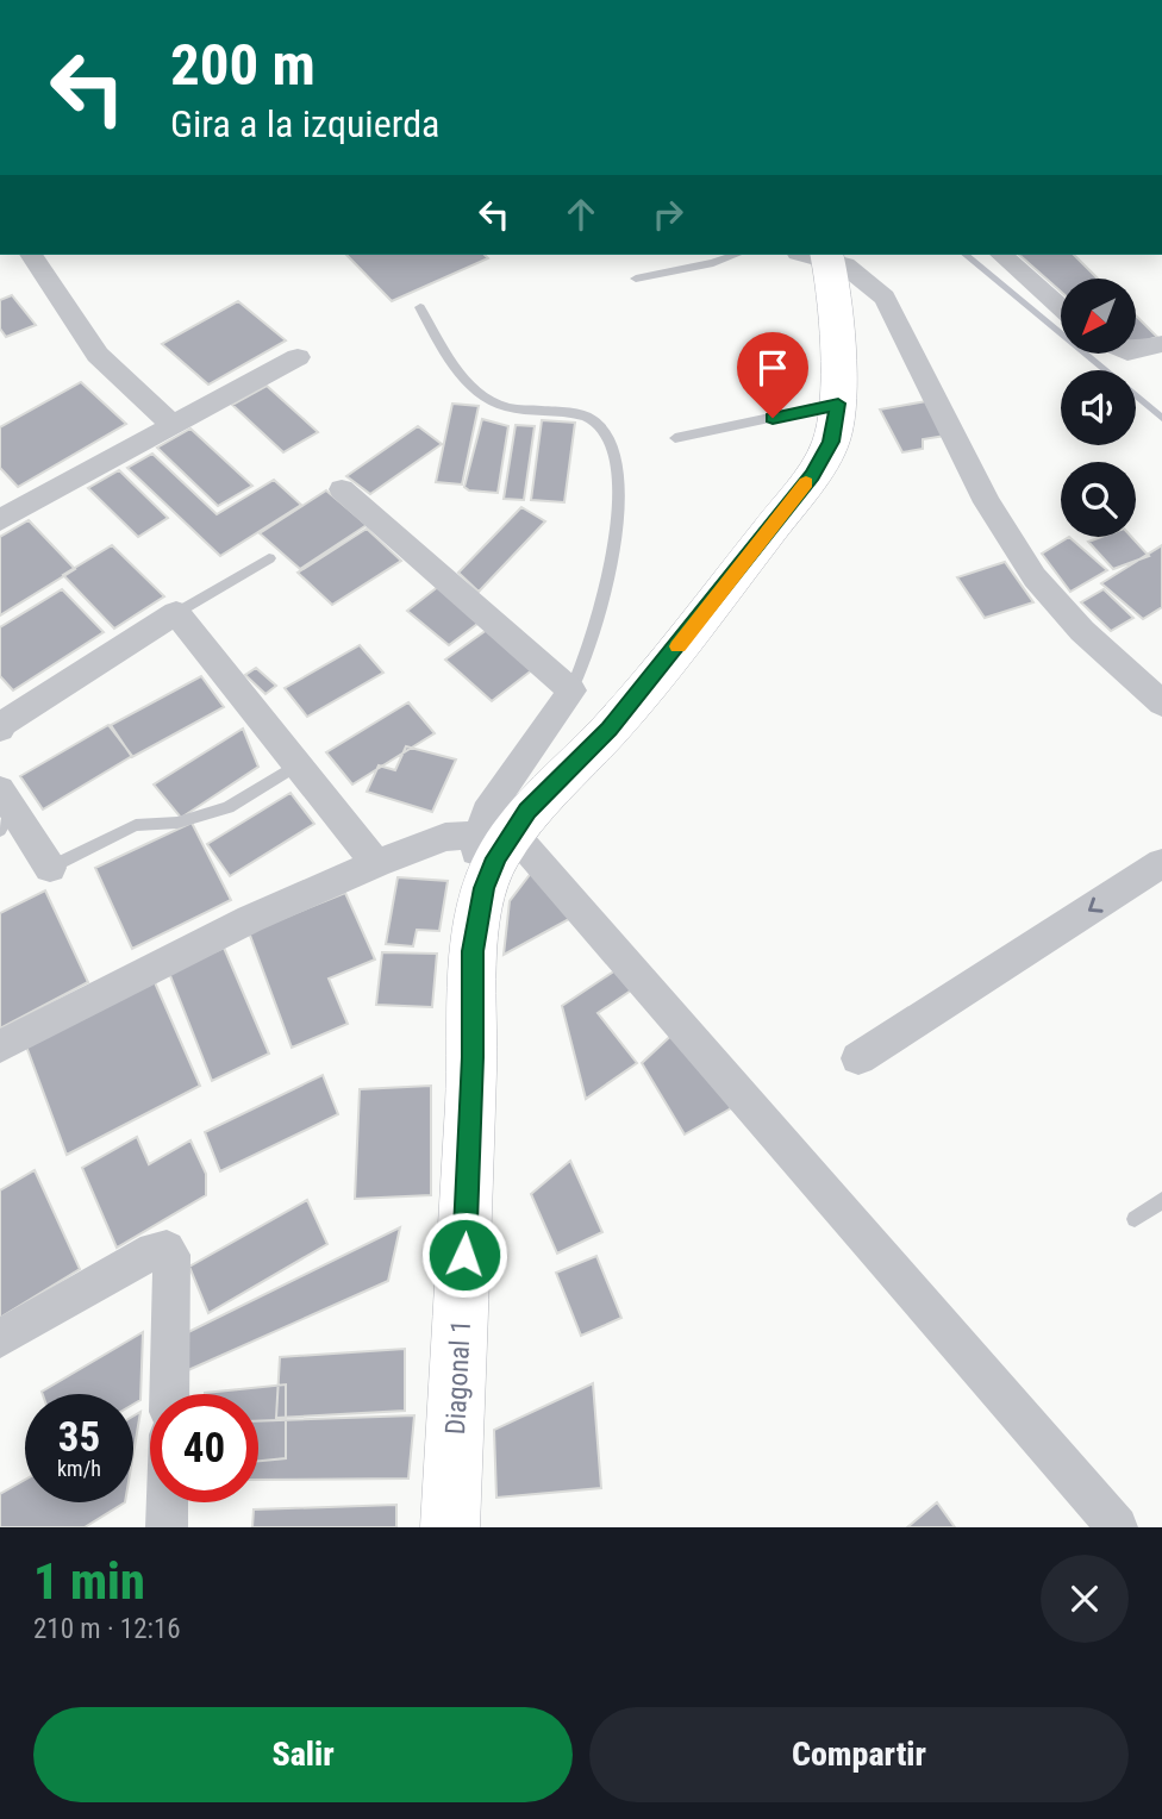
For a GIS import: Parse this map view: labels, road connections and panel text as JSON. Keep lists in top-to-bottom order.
{
  "streets": {
    "street": ["Diagonal 1"]
  },
  "north": "bottom left",
  "page": {
    "turn": ["200 m", "Gira a la izquierda"],
    "speed": "35 km/h",
    "limit": "40",
    "heading": ["1 min", "210 m · 12:16"],
    "buttons": ["Salir", "Compartir"]
  }
}
